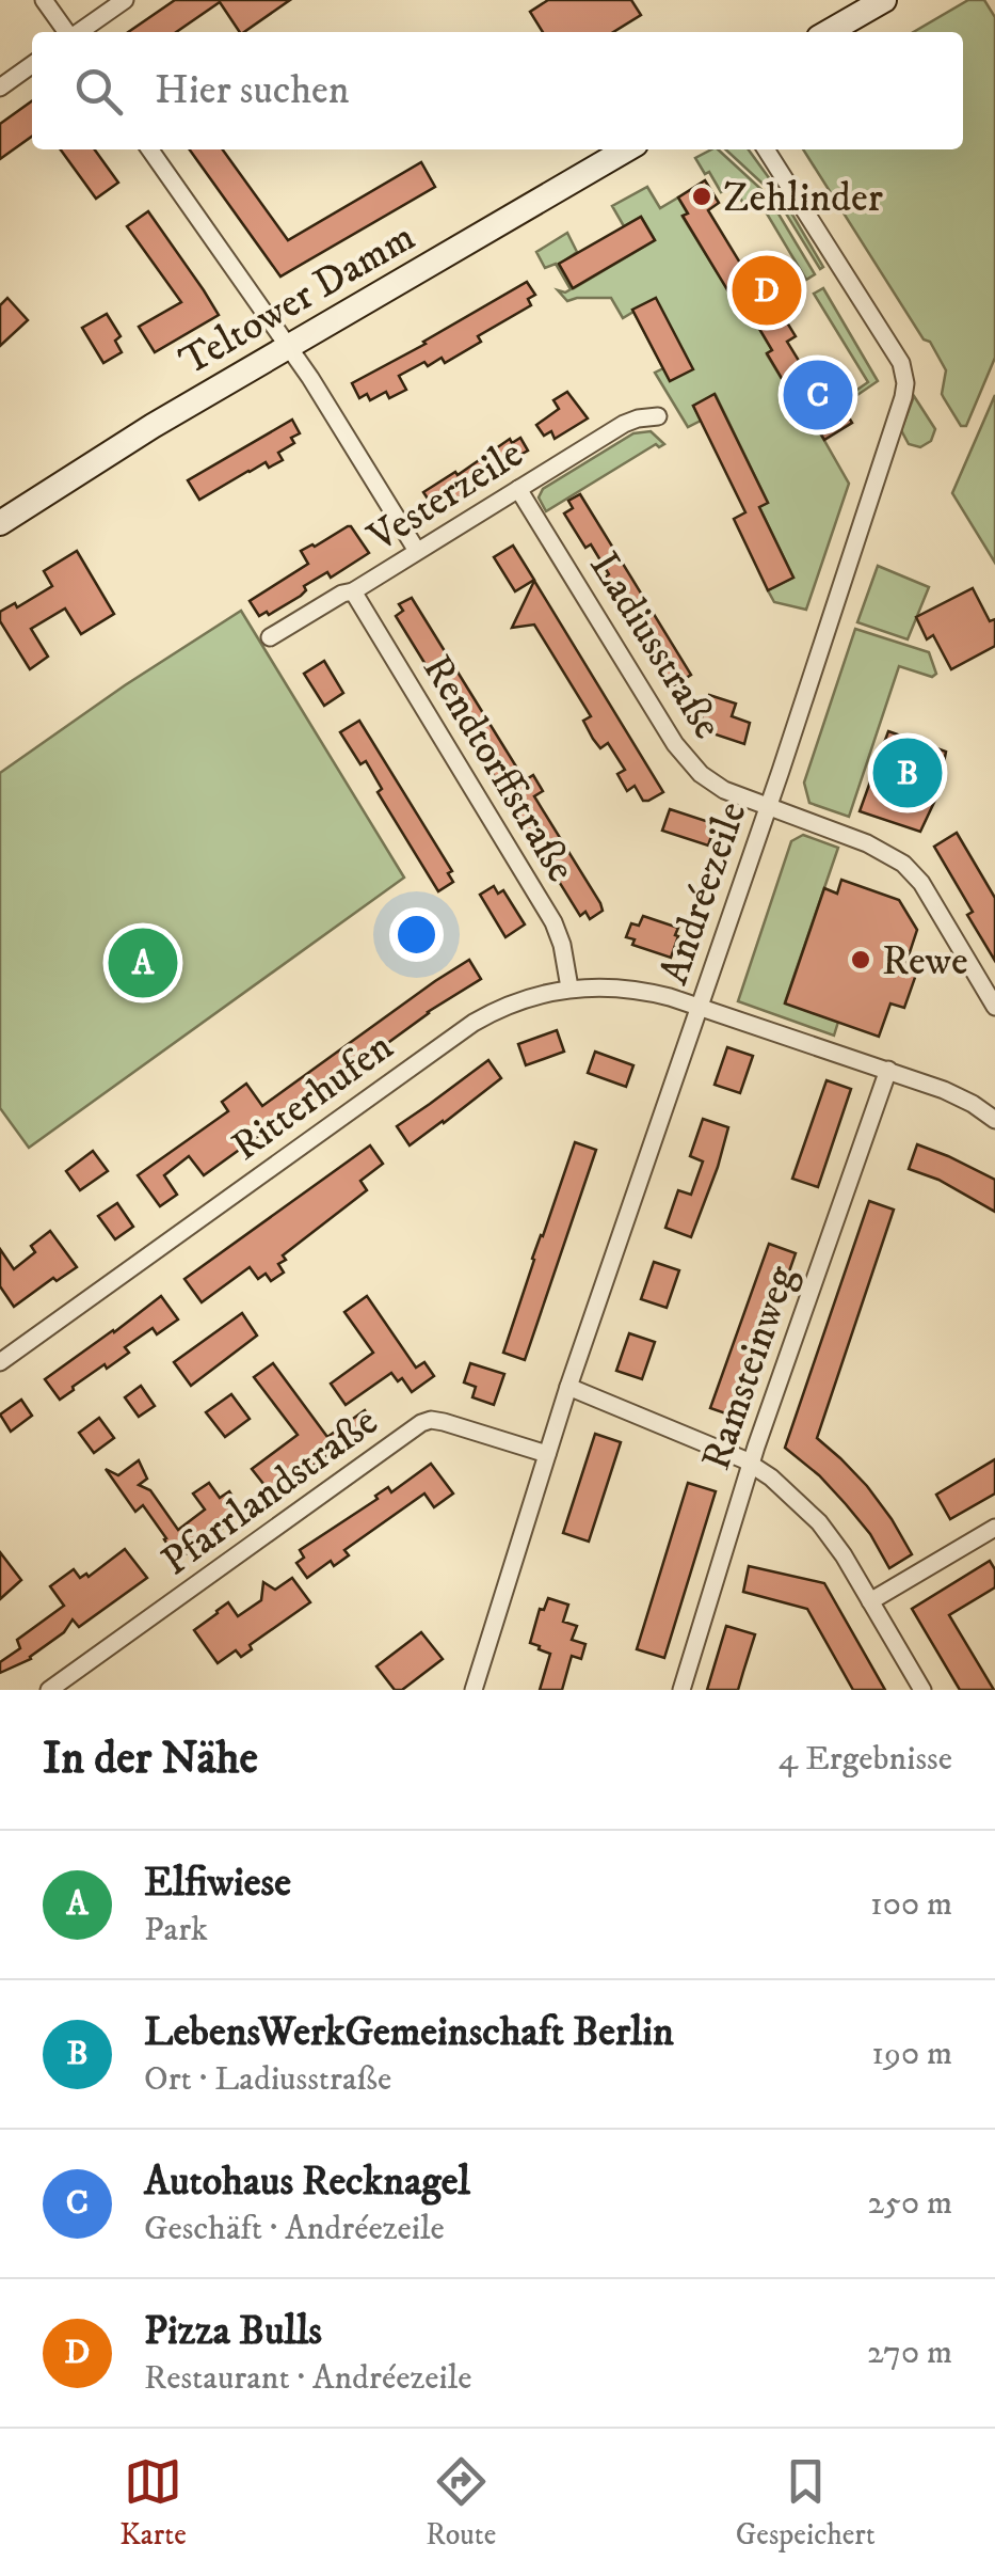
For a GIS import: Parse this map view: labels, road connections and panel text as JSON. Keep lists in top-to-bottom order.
{
  "streets": {
    "main road": ["Teltower Damm"],
    "street": [
      "Vesterzeile",
      "Ladiusstraße",
      "Rendtorffstraße",
      "Andréezeile",
      "Ritterhufen",
      "Ramsteinweg",
      "Pfarrlandstraße"
    ]
  },
  "crossings": [
    ["Vesterzeile", "Ladiusstraße"],
    ["Vesterzeile", "Rendtorffstraße"],
    ["Ladiusstraße", "Andréezeile"],
    ["Rendtorffstraße", "Ritterhufen"],
    ["Andréezeile", "Ritterhufen"],
    ["Andréezeile", "Pfarrlandstraße"],
    ["Ritterhufen", "Ramsteinweg"]
  ],
  "places": ["Zehlinder", "Rewe"],
  "page": {
    "search": "Hier suchen",
    "pins": [
      "D",
      "C",
      "B",
      "A"
    ],
    "heading": ["In der Nähe", "4 Ergebnisse"],
    "list": [
      {
        "mark": "A",
        "name": "Elfiwiese",
        "note": "Park",
        "value": "100 m"
      },
      {
        "mark": "B",
        "name": "LebensWerkGemeinschaft Berlin",
        "note": "Ort · Ladiusstraße",
        "value": "190 m"
      },
      {
        "mark": "C",
        "name": "Autohaus Recknagel",
        "note": "Geschäft · Andréezeile",
        "value": "250 m"
      },
      {
        "mark": "D",
        "name": "Pizza Bulls",
        "note": "Restaurant · Andréezeile",
        "value": "270 m"
      }
    ],
    "nav": ["Karte", "Route", "Gespeichert"]
  }
}
